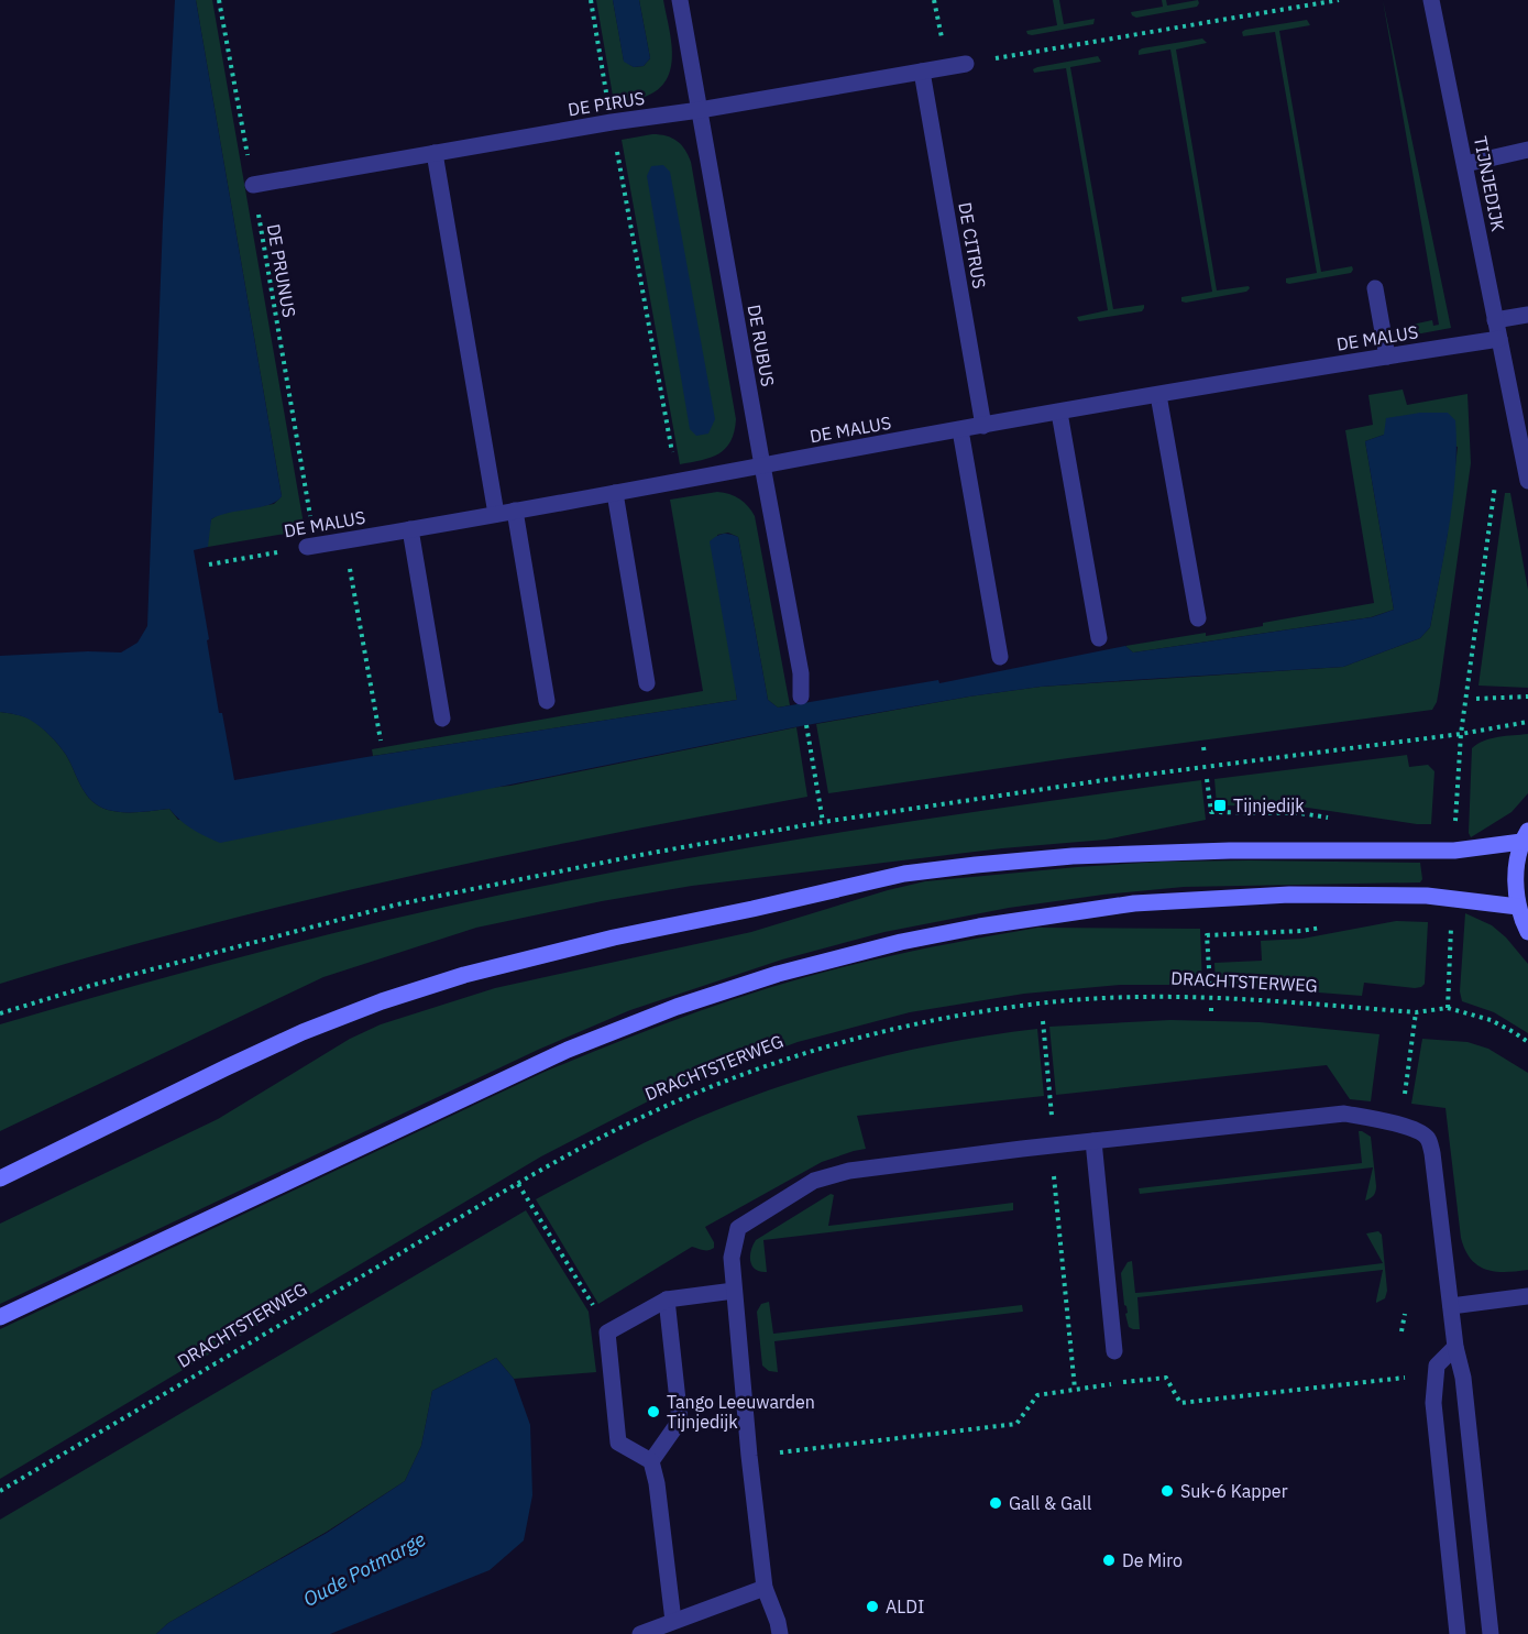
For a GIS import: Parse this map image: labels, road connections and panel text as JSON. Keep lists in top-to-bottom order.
{
  "streets": {
    "street": [
      "DE PIRUS",
      "TIJNJEDIJK",
      "DE CITRUS",
      "DE MALUS",
      "DE RUBUS"
    ],
    "path": ["DE PRUNUS", "DRACHTSTERWEG"]
  },
  "crossings": [
    ["DE PIRUS", "DE CITRUS"],
    ["DE PIRUS", "DE PRUNUS"],
    ["DE PIRUS", "DE RUBUS"],
    ["TIJNJEDIJK", "DE MALUS"],
    ["DE CITRUS", "DE MALUS"],
    ["DE PRUNUS", "DE MALUS"],
    ["DE MALUS", "DE RUBUS"]
  ],
  "water": ["Oude Potmarge"],
  "places": {
    "transit": ["Tijnjedijk"],
    "other": [
      "Tango Leeuwarden Tijnjedijk",
      "Suk-6 Kapper",
      "Gall & Gall",
      "De Miro",
      "ALDI"
    ]
  }
}
